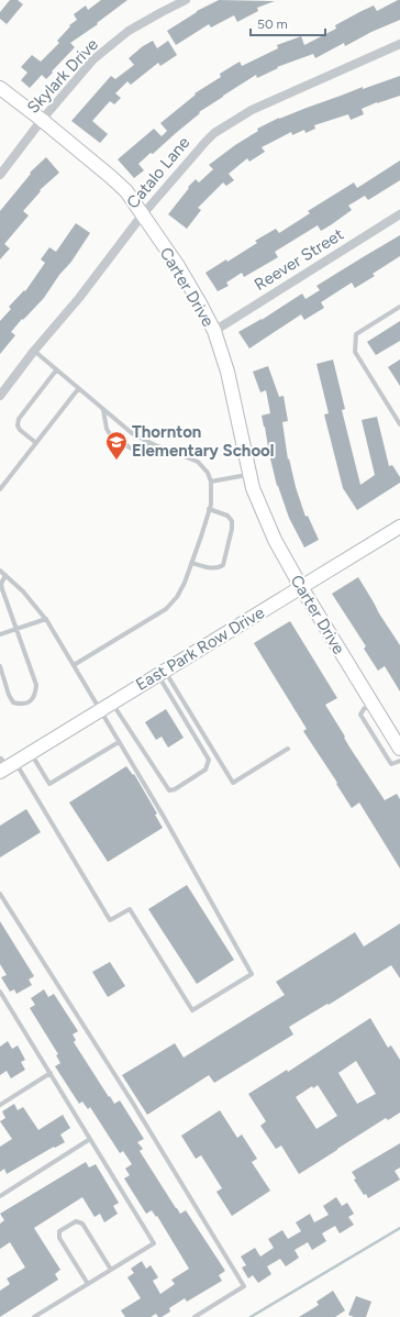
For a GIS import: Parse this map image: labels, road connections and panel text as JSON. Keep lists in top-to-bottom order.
{
  "streets": {
    "street": [
      "Skylark Drive",
      "Catalo Lane",
      "Reever Street",
      "Carter Drive",
      "East Park Row Drive"
    ]
  },
  "crossings": [
    ["Skylark Drive", "Carter Drive"],
    ["Catalo Lane", "Carter Drive"],
    ["Reever Street", "Carter Drive"],
    ["Carter Drive", "East Park Row Drive"]
  ],
  "places": {
    "school or university": ["Thornton Elementary School"]
  },
  "scale_bar": "50 m"
}
